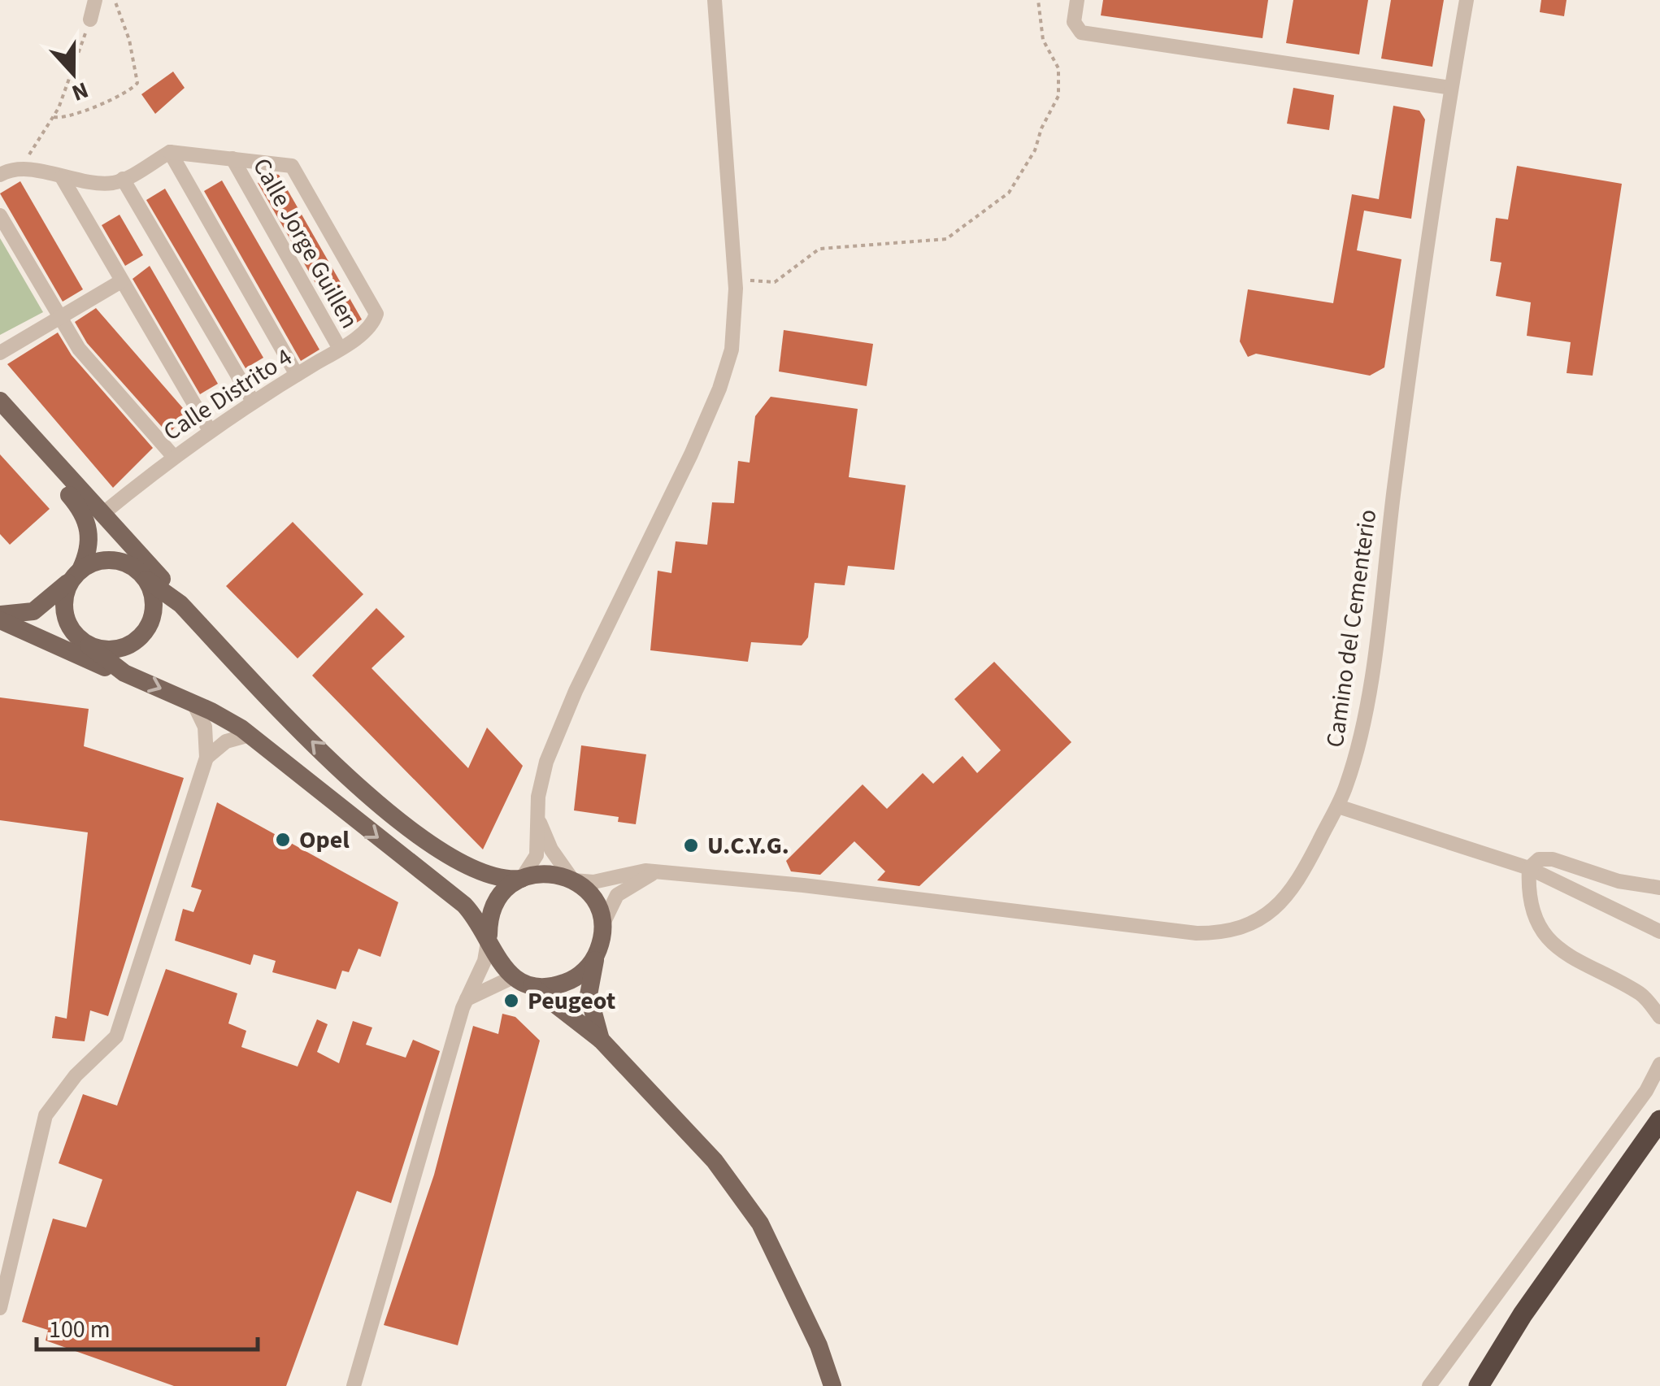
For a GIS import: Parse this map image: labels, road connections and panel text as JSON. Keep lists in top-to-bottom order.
{
  "streets": {
    "street": ["Calle Jorge Guillen", "Calle Distrito 4", "Camino del Cementerio"]
  },
  "crossings": [
    ["Calle Jorge Guillen", "Calle Distrito 4"]
  ],
  "places": ["Opel", "U.C.Y.G.", "Peugeot"],
  "scale_bar": "100 m",
  "north": "bottom"
}
